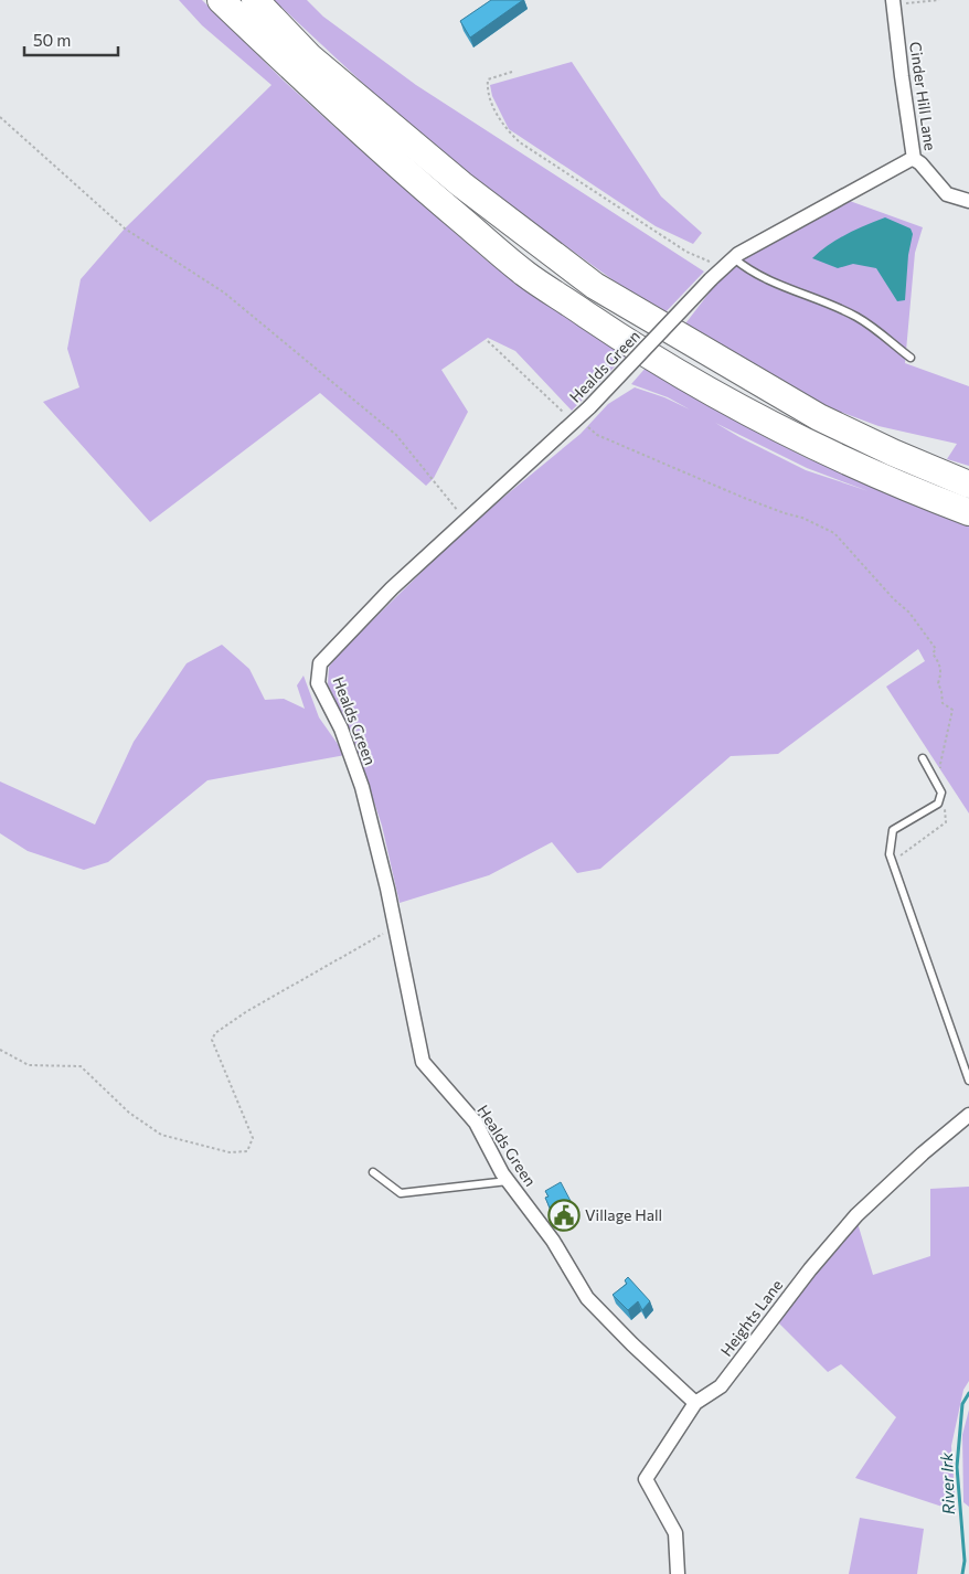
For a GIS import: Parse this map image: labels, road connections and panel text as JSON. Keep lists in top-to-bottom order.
{
  "streets": {
    "street": ["Cinder Hill Lane", "Healds Green", "Heights Lane"]
  },
  "crossings": [
    ["Cinder Hill Lane", "Healds Green"],
    ["Healds Green", "Heights Lane"]
  ],
  "water": ["River Irk"],
  "places": {
    "public building": ["Village Hall"]
  },
  "scale_bar": "50 m"
}
